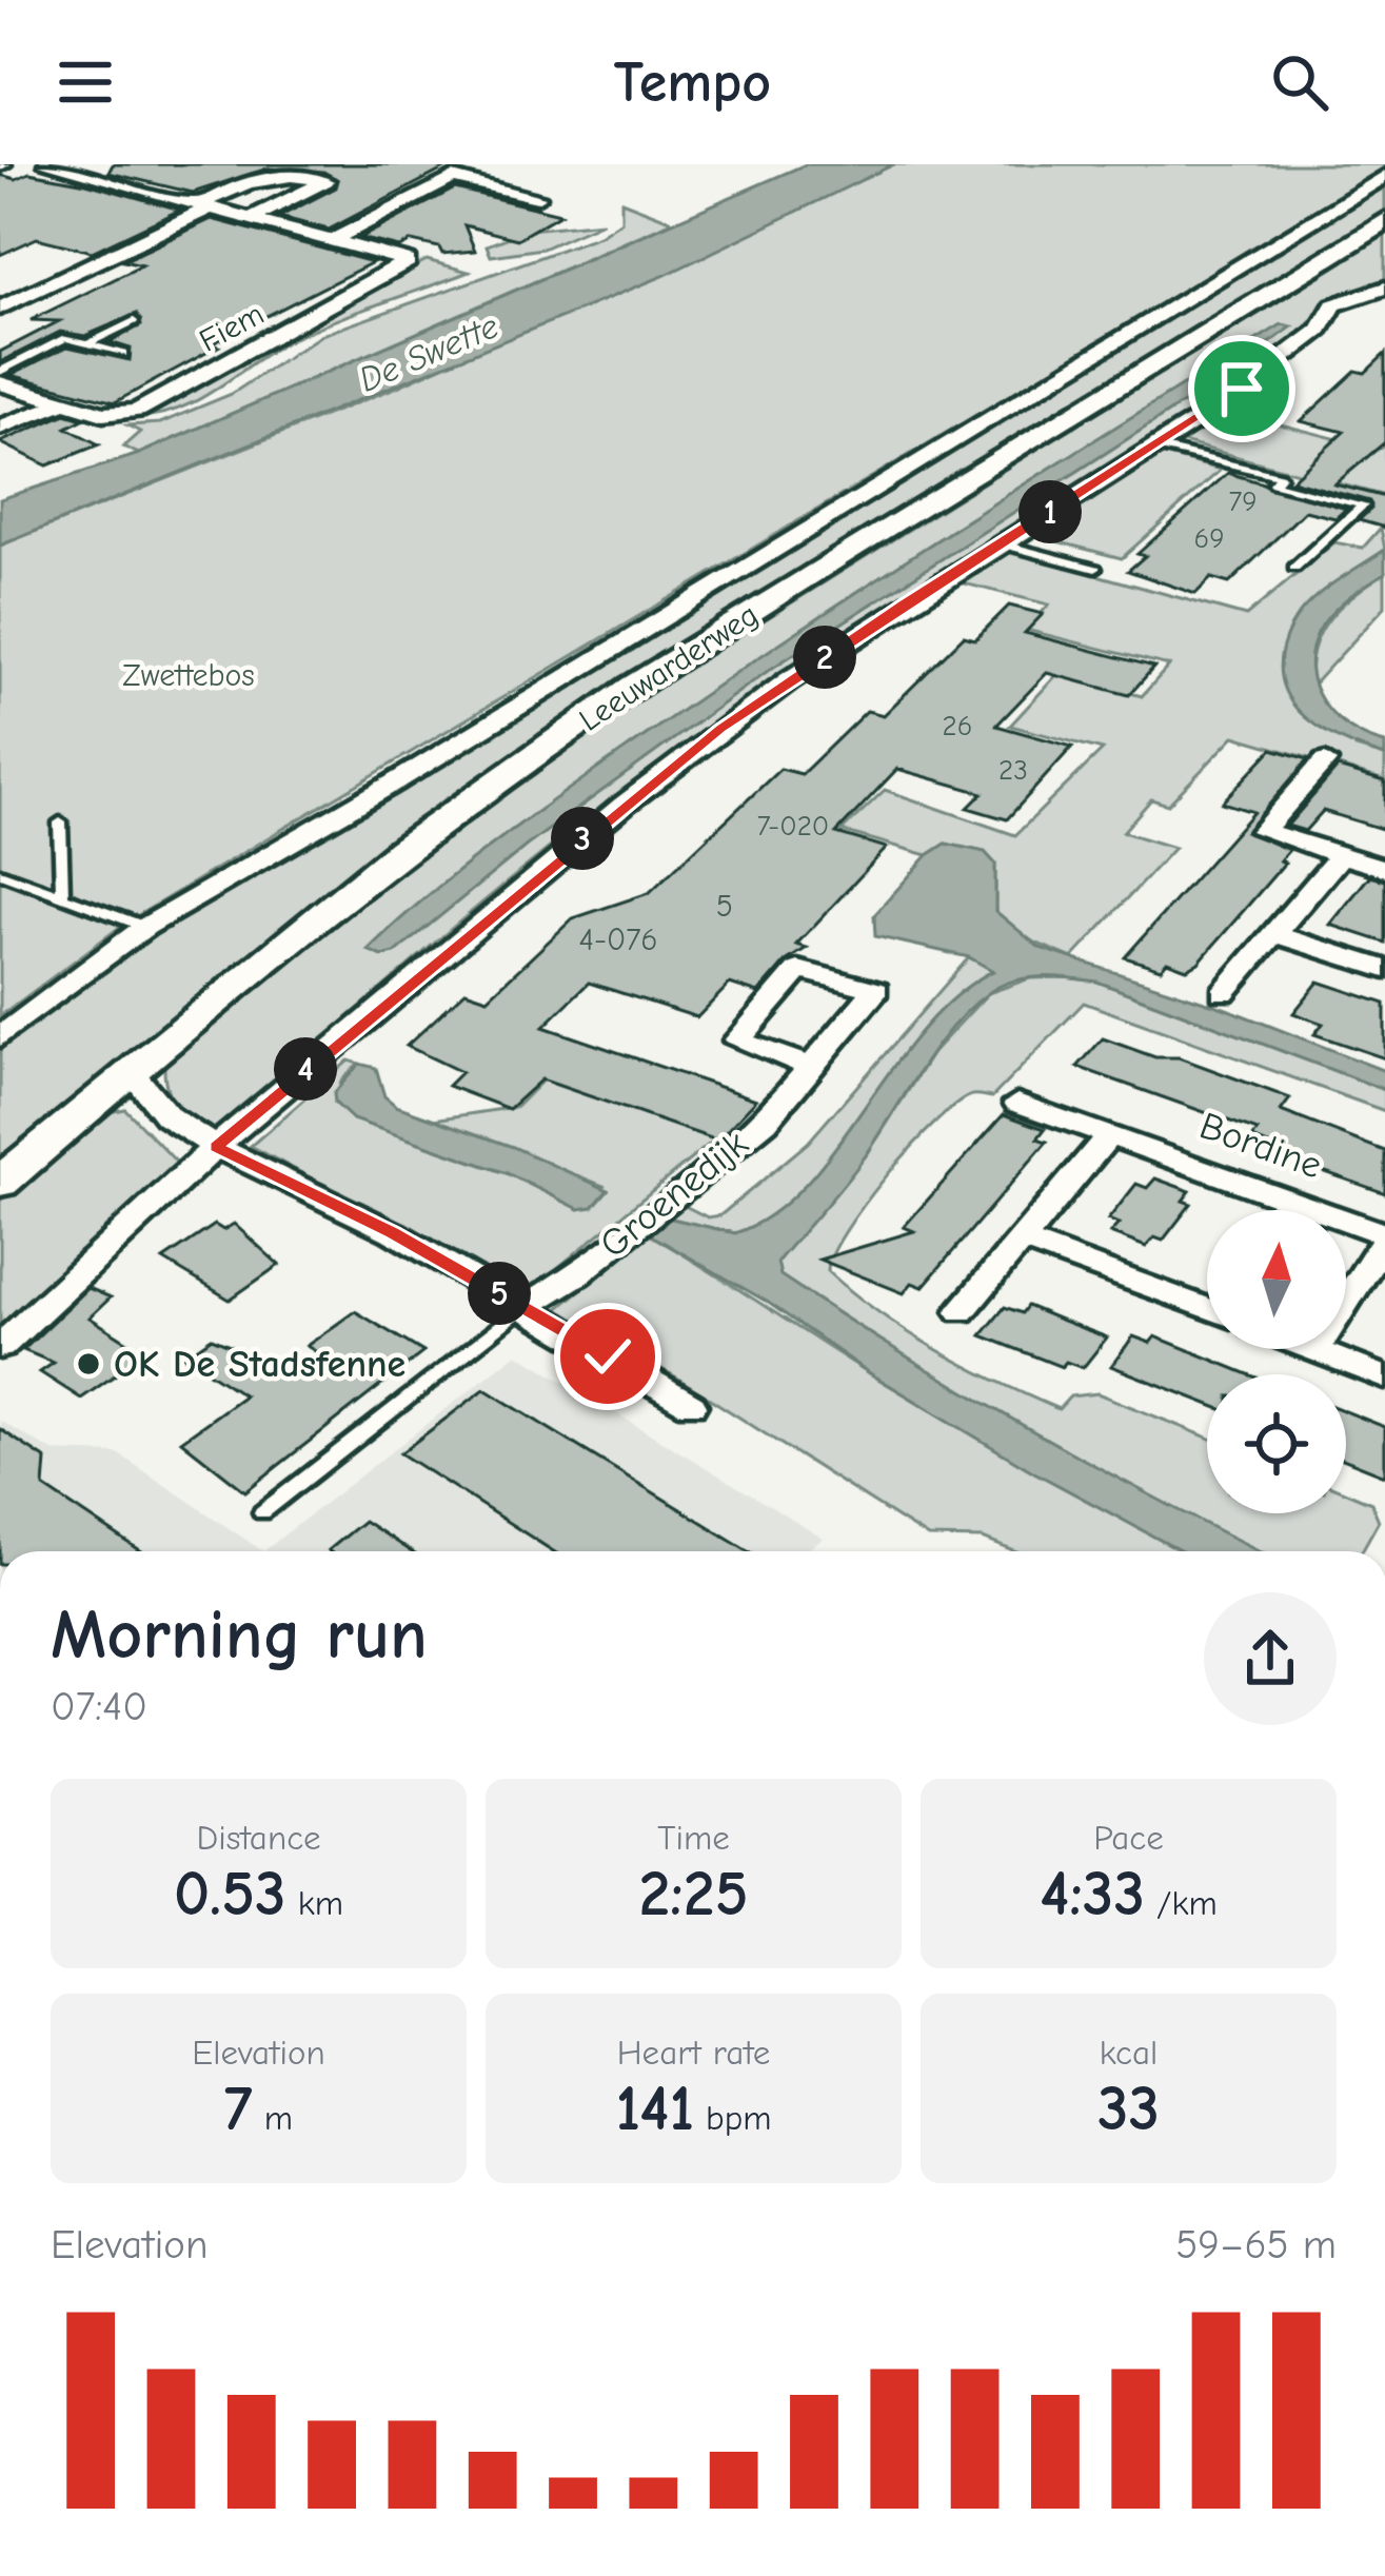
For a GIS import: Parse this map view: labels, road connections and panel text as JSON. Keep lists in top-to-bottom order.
{
  "streets": {
    "main road": ["Leeuwarderweg"],
    "street": ["Fiem", "Bordine", "Groenedijk"]
  },
  "water": ["De Swette"],
  "parks": ["Zwettebos"],
  "places": ["OK De Stadsfenne"],
  "house_numbers": [
    "79",
    "69",
    "26",
    "23",
    "7-020",
    "5",
    "4-076"
  ],
  "north": "top",
  "page": {
    "header": "Tempo",
    "pins": [
      "1",
      "2",
      "3",
      "4",
      "5"
    ],
    "heading": ["Morning run", "07:40"],
    "stats": [
      ["Distance", "0.53 km"],
      ["Time", "2:25"],
      ["Pace", "4:33 /km"],
      ["Elevation", "7 m"],
      ["Heart rate", "141 bpm"],
      ["kcal", "33"]
    ],
    "chart": ["Elevation", "59–65 m"]
  }
}
